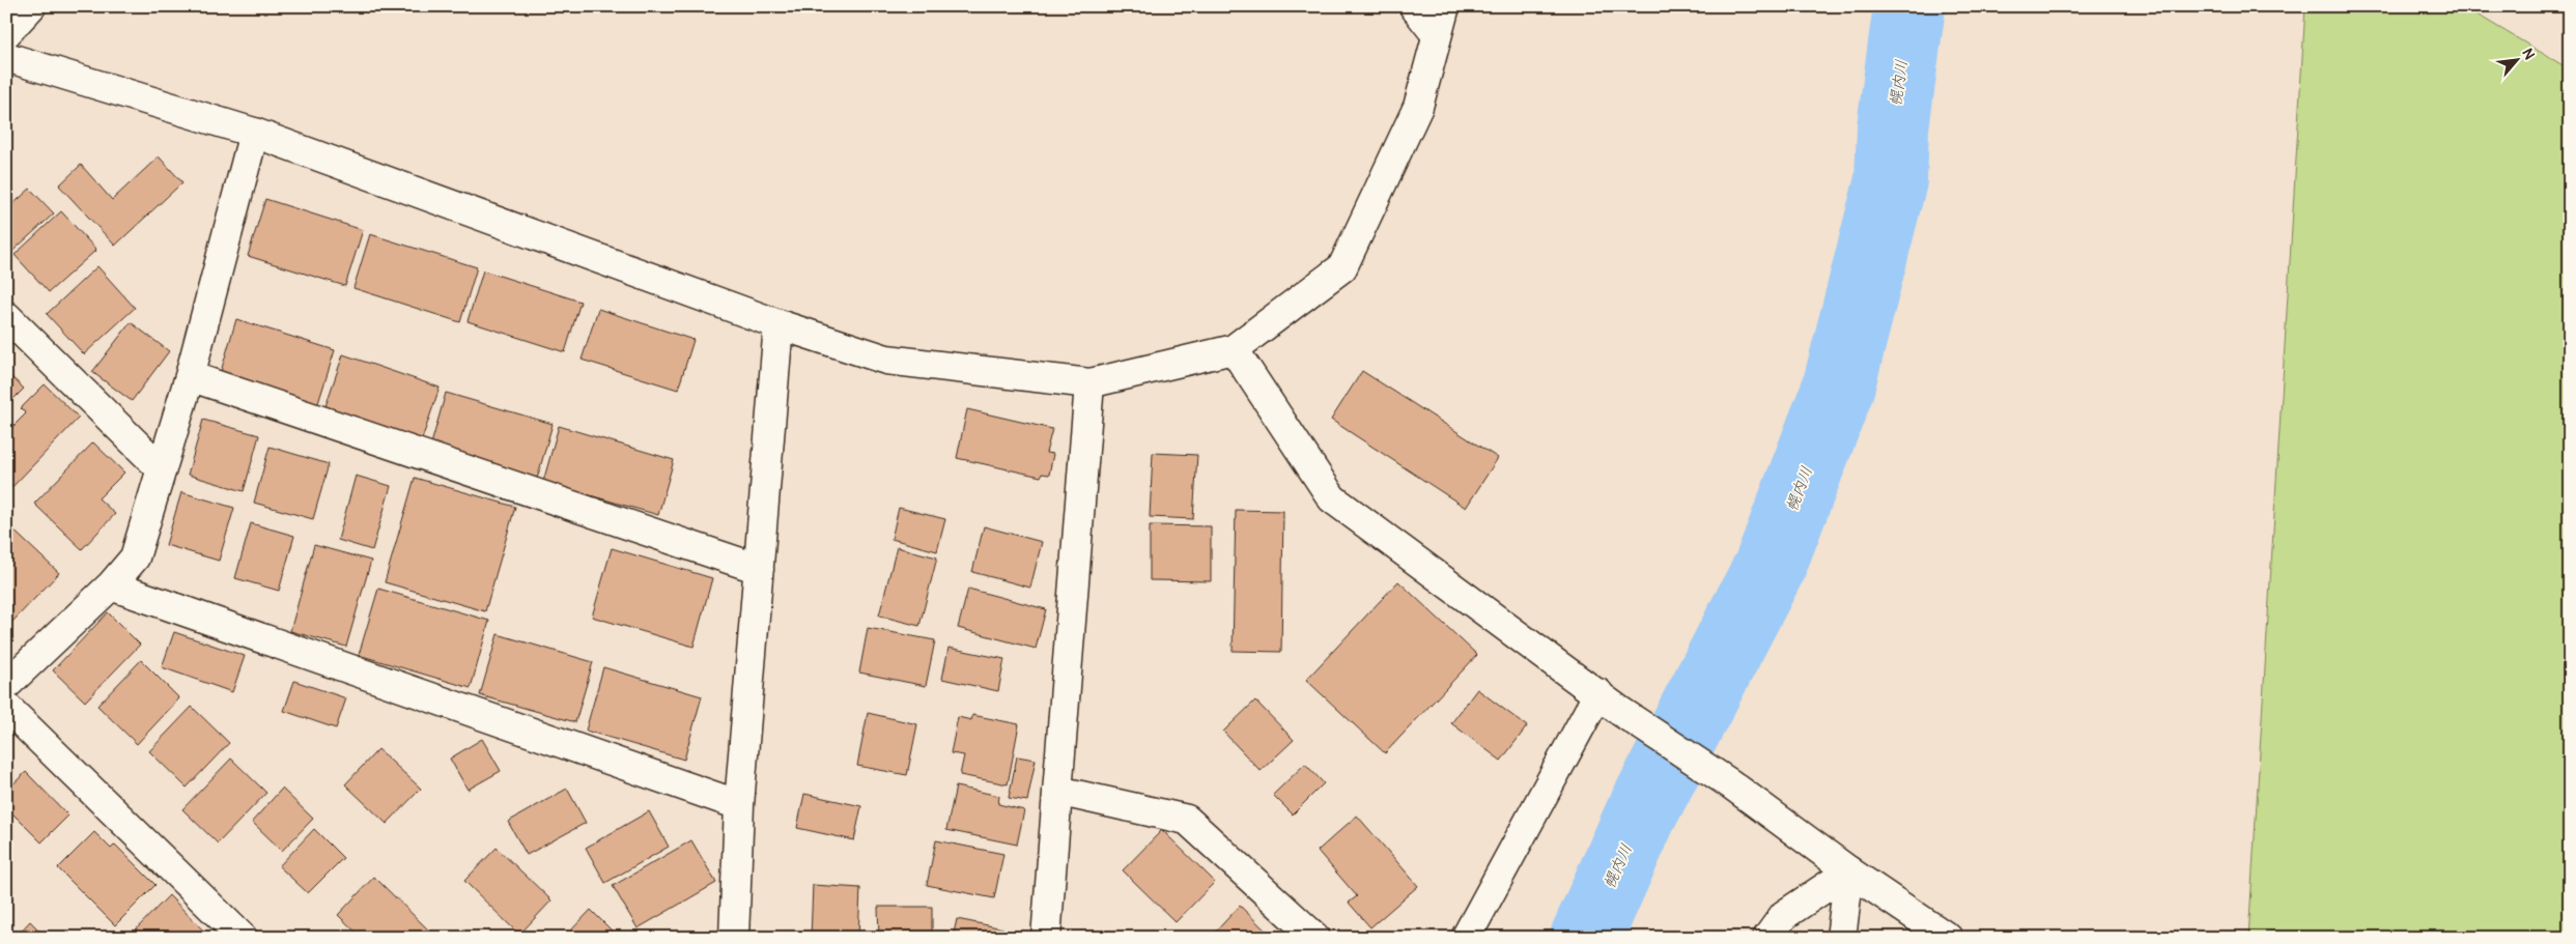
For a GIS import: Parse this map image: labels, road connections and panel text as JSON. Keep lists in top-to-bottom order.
{
  "water": ["幌内川"],
  "north": "top right"
}
